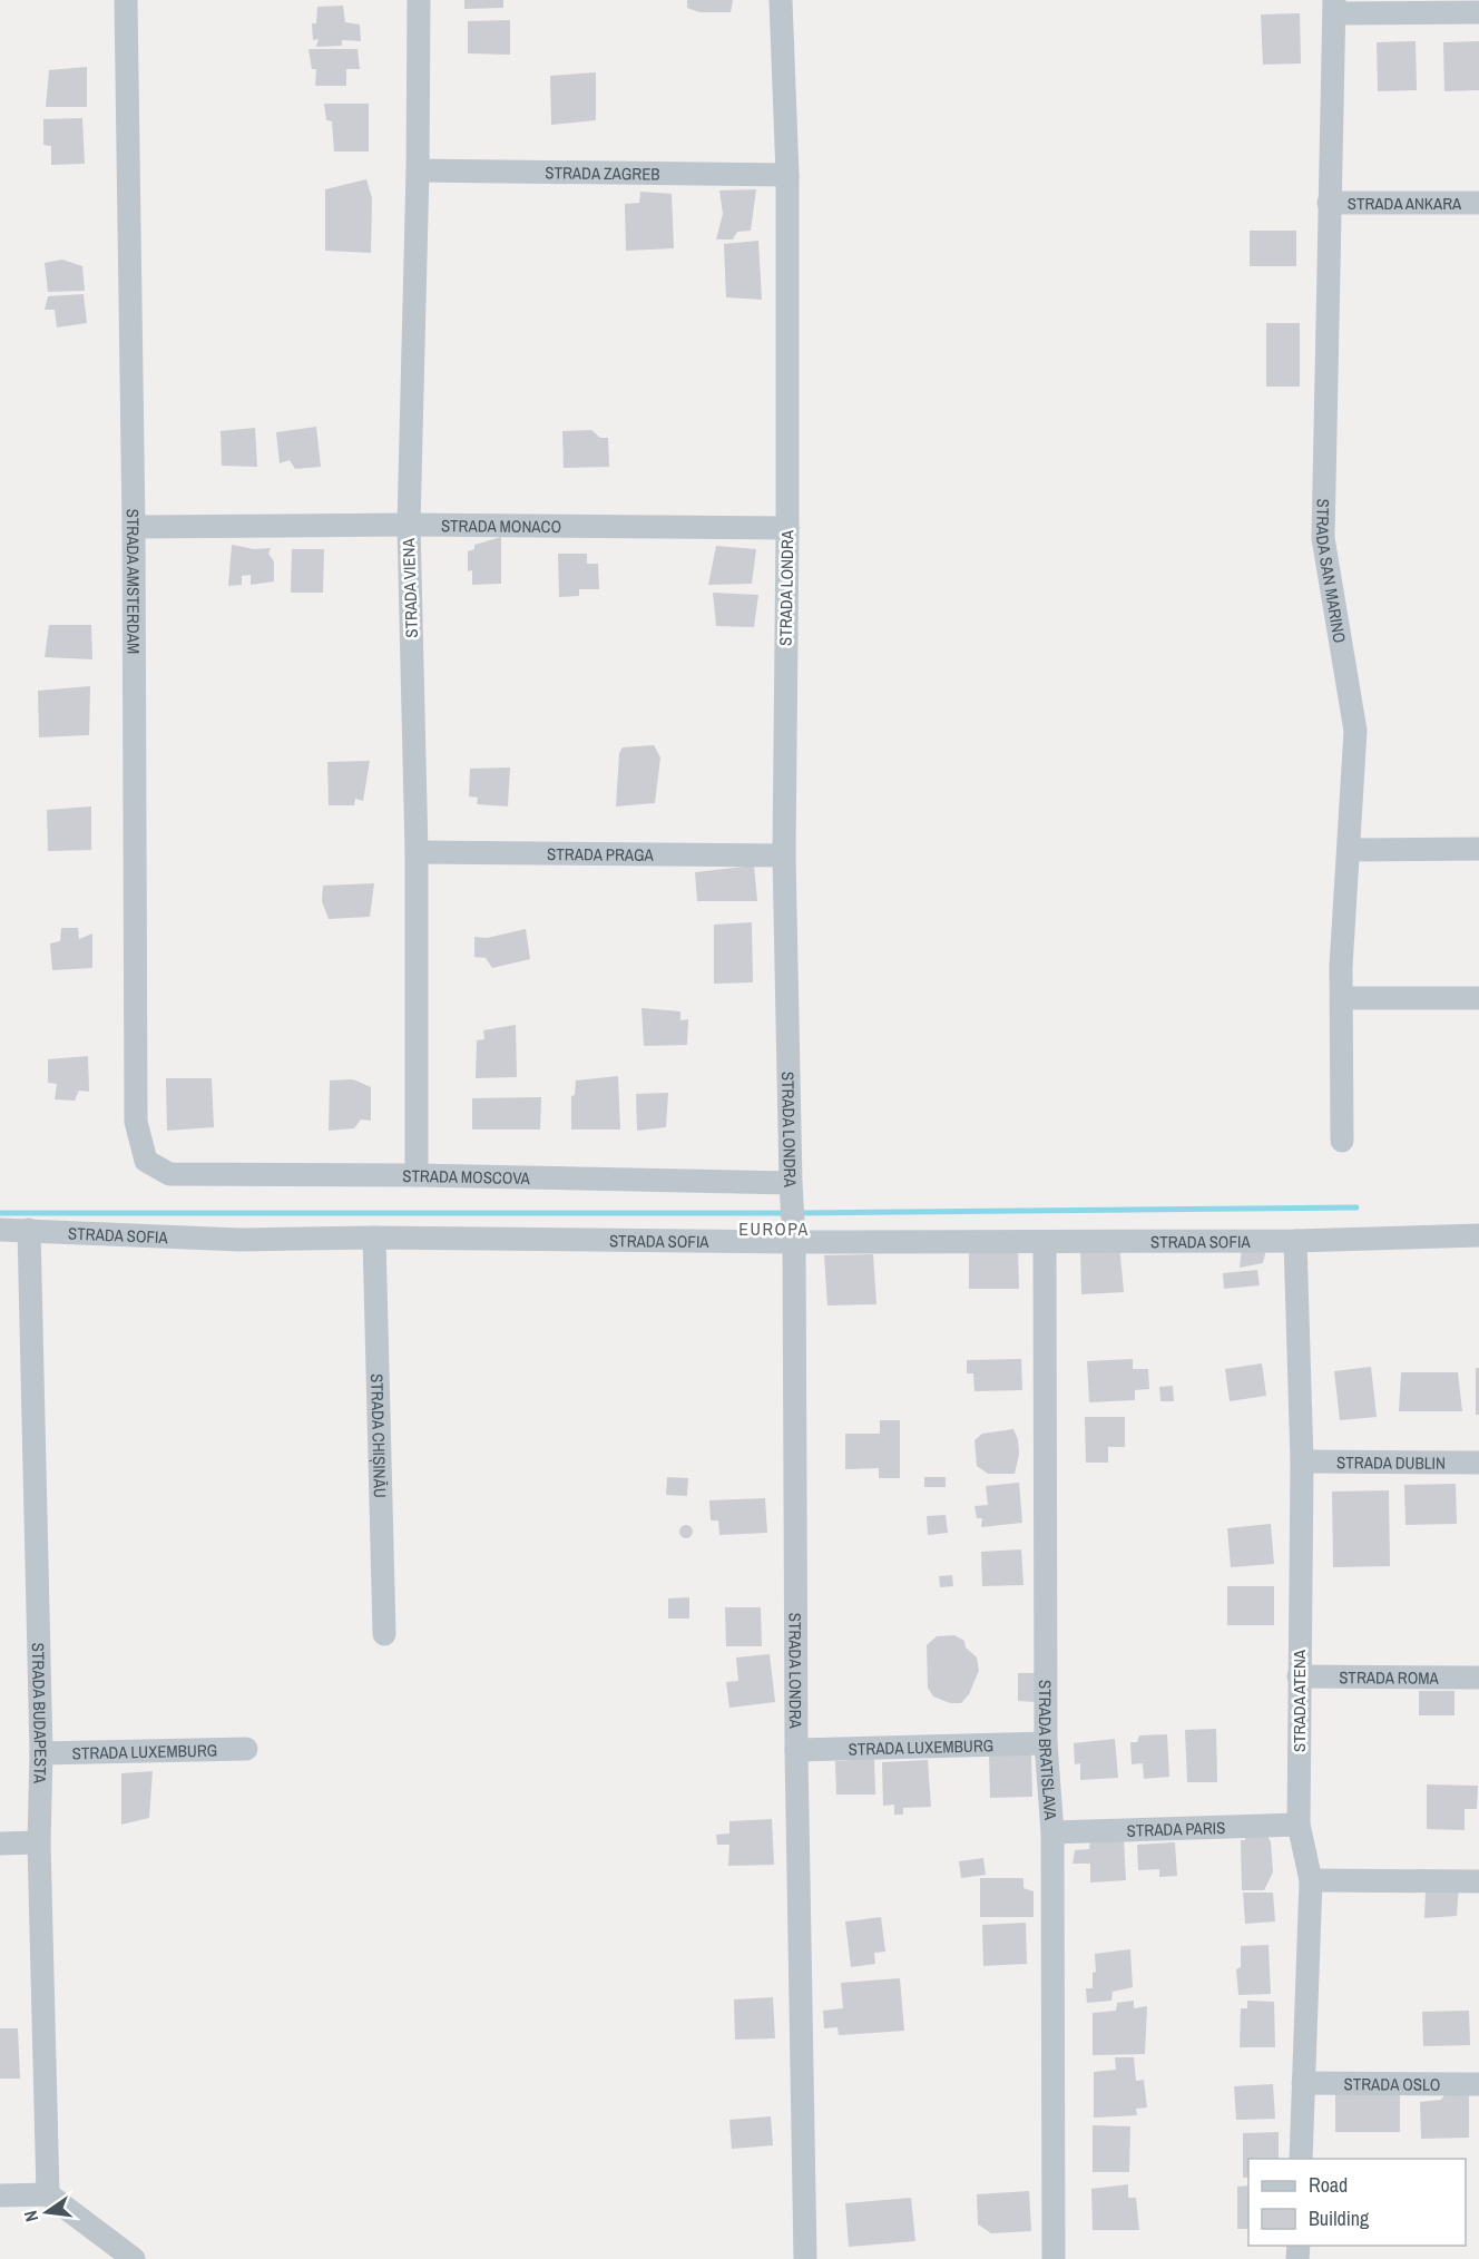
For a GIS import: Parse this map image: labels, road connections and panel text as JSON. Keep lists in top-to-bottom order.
{
  "streets": {
    "street": [
      "STRADA ZAGREB",
      "STRADA ANKARA",
      "STRADA MONACO",
      "STRADA SAN MARINO",
      "STRADA AMSTERDAM",
      "STRADA VIENA",
      "STRADA LONDRA",
      "STRADA PRAGA",
      "STRADA MOSCOVA",
      "STRADA SOFIA",
      "STRADA CHIȘINĂU",
      "STRADA DUBLIN",
      "STRADA ROMA",
      "STRADA ATENA",
      "STRADA BUDAPESTA",
      "STRADA LUXEMBURG",
      "STRADA BRATISLAVA",
      "STRADA PARIS",
      "STRADA OSLO"
    ]
  },
  "crossings": [
    ["STRADA ZAGREB", "STRADA VIENA"],
    ["STRADA ZAGREB", "STRADA LONDRA"],
    ["STRADA ANKARA", "STRADA SAN MARINO"],
    ["STRADA MONACO", "STRADA AMSTERDAM"],
    ["STRADA MONACO", "STRADA VIENA"],
    ["STRADA MONACO", "STRADA LONDRA"],
    ["STRADA AMSTERDAM", "STRADA MOSCOVA"],
    ["STRADA VIENA", "STRADA PRAGA"],
    ["STRADA VIENA", "STRADA MOSCOVA"],
    ["STRADA LONDRA", "STRADA PRAGA"],
    ["STRADA LONDRA", "STRADA MOSCOVA"],
    ["STRADA LONDRA", "STRADA SOFIA"],
    ["STRADA LONDRA", "STRADA LUXEMBURG"],
    ["STRADA SOFIA", "STRADA CHIȘINĂU"],
    ["STRADA SOFIA", "STRADA ATENA"],
    ["STRADA SOFIA", "STRADA BUDAPESTA"],
    ["STRADA SOFIA", "STRADA BRATISLAVA"],
    ["STRADA DUBLIN", "STRADA ATENA"],
    ["STRADA ROMA", "STRADA ATENA"],
    ["STRADA ATENA", "STRADA PARIS"],
    ["STRADA ATENA", "STRADA OSLO"],
    ["STRADA BUDAPESTA", "STRADA LUXEMBURG"],
    ["STRADA LUXEMBURG", "STRADA BRATISLAVA"],
    ["STRADA BRATISLAVA", "STRADA PARIS"]
  ],
  "districts": ["EUROPA"],
  "legend": ["Road", "Building"],
  "north": "left"
}
